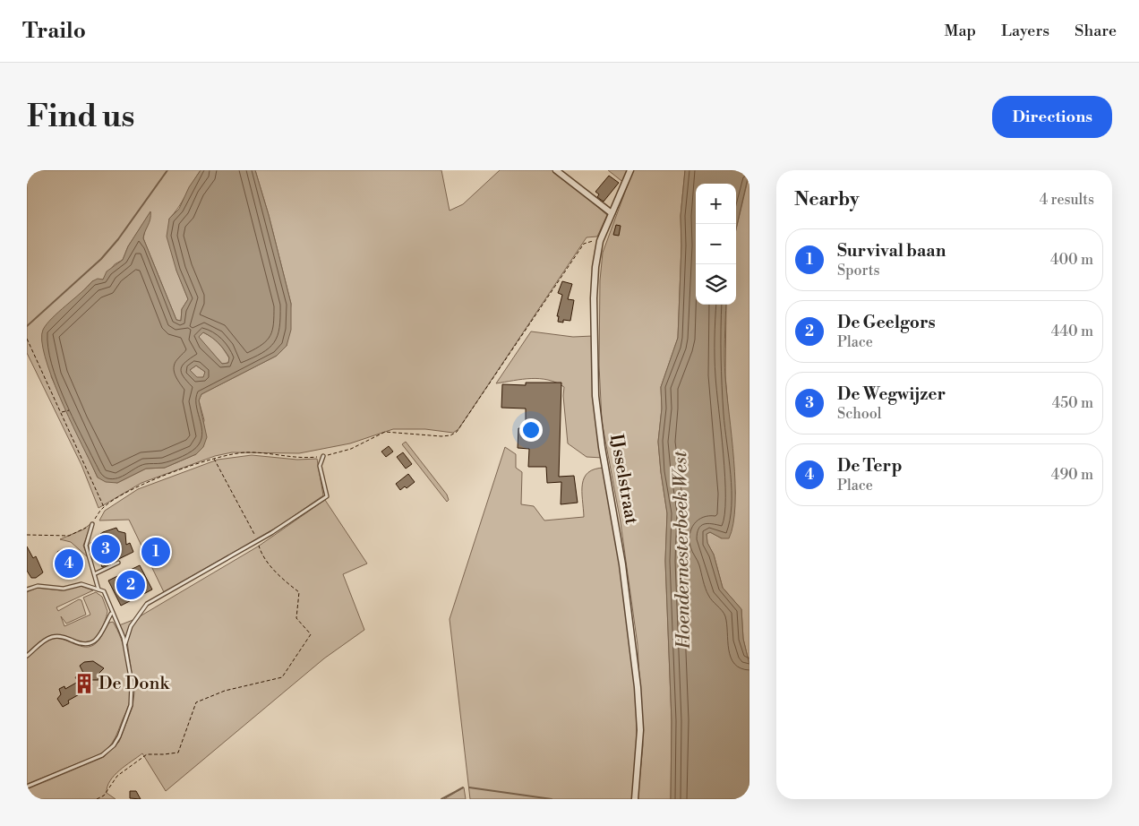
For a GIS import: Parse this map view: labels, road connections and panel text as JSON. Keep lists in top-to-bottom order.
{
  "streets": {
    "street": ["IJsselstraat"]
  },
  "water": ["Hoendernesterbeek West"],
  "places": {
    "building": ["De Donk"]
  },
  "page": {
    "header": "Trailo",
    "nav": ["Map", "Layers", "Share"],
    "buttons": "Directions",
    "title": "Find us",
    "heading": ["Nearby", "4 results"],
    "map_buttons": ["+", "−"],
    "list": [
      {
        "mark": "1",
        "name": "Survival baan",
        "note": "Sports",
        "value": "400 m"
      },
      {
        "mark": "2",
        "name": "De Geelgors",
        "note": "Place",
        "value": "440 m"
      },
      {
        "mark": "3",
        "name": "De Wegwijzer",
        "note": "School",
        "value": "450 m"
      },
      {
        "mark": "4",
        "name": "De Terp",
        "note": "Place",
        "value": "490 m"
      }
    ],
    "pins": [
      "3",
      "1",
      "4",
      "2"
    ]
  }
}
